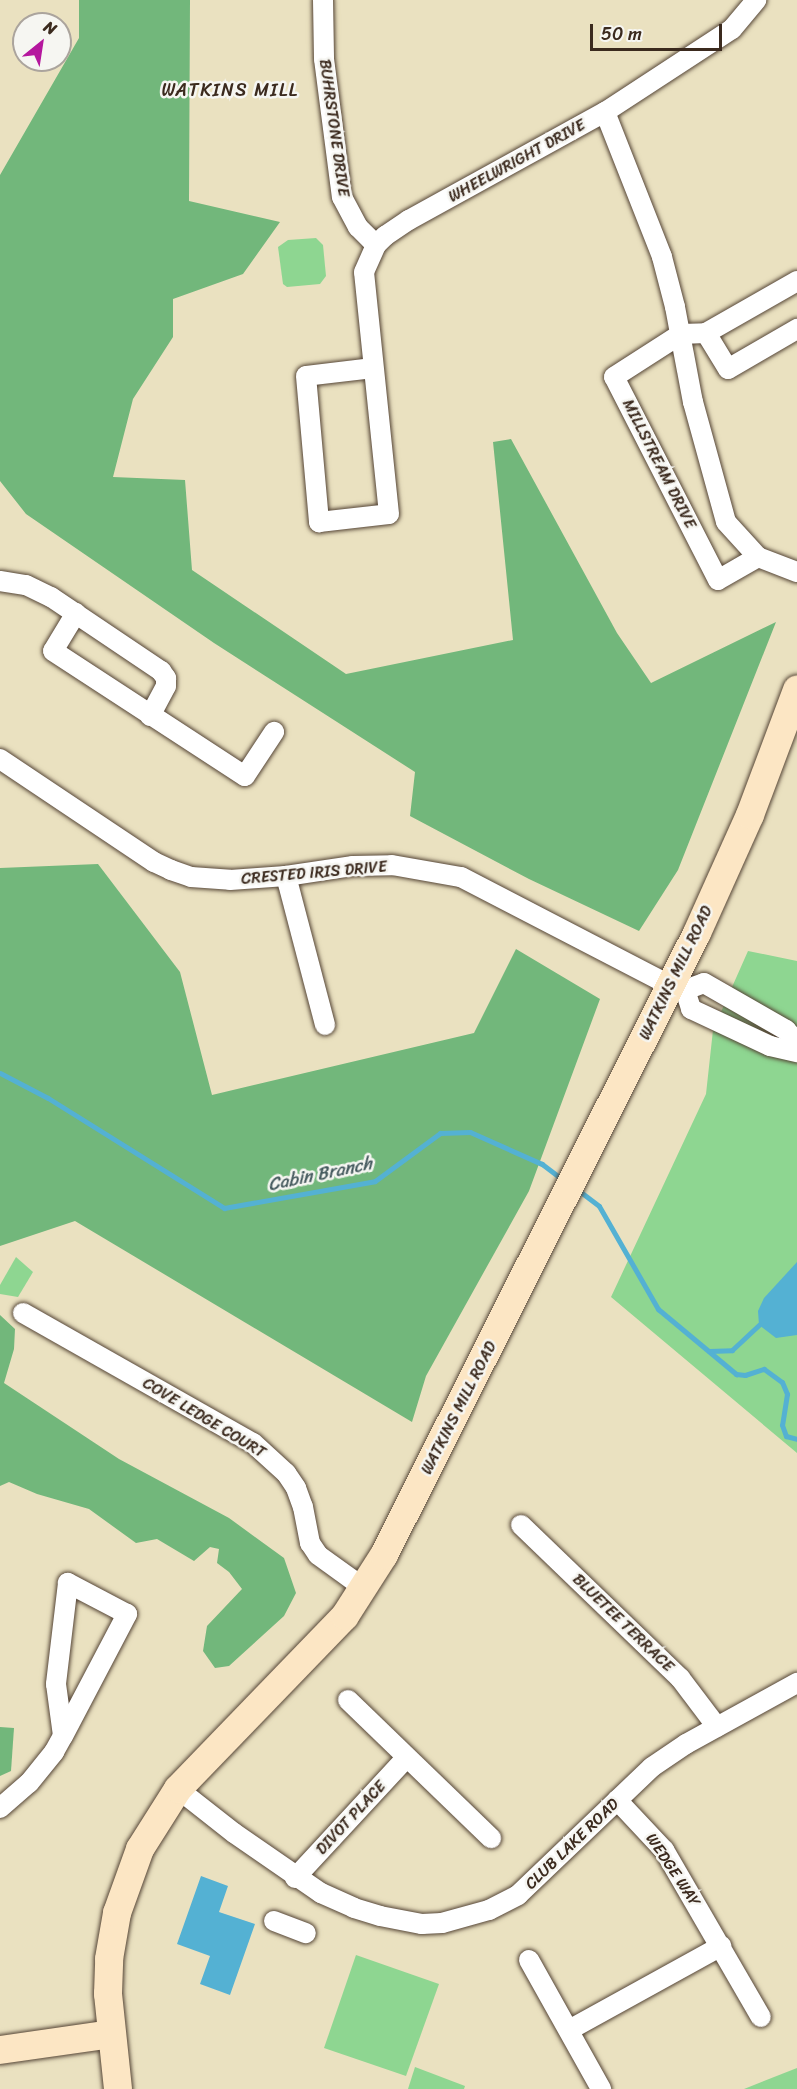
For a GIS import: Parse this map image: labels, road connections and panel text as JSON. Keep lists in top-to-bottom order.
{
  "streets": {
    "street": [
      "BUHRSTONE DRIVE",
      "WHEELWRIGHT DRIVE",
      "MILLSTREAM DRIVE",
      "CRESTED IRIS DRIVE",
      "WATKINS MILL ROAD",
      "COVE LEDGE COURT",
      "BLUETEE TERRACE",
      "DIVOT PLACE",
      "CLUB LAKE ROAD",
      "WEDGE WAY"
    ]
  },
  "crossings": [
    ["BUHRSTONE DRIVE", "WHEELWRIGHT DRIVE"],
    ["CRESTED IRIS DRIVE", "WATKINS MILL ROAD"],
    ["WATKINS MILL ROAD", "COVE LEDGE COURT"],
    ["WATKINS MILL ROAD", "CLUB LAKE ROAD"],
    ["BLUETEE TERRACE", "CLUB LAKE ROAD"],
    ["DIVOT PLACE", "CLUB LAKE ROAD"],
    ["CLUB LAKE ROAD", "WEDGE WAY"]
  ],
  "districts": ["WATKINS MILL"],
  "water": ["Cabin Branch"],
  "scale_bar": "50 m",
  "north": "top right"
}
